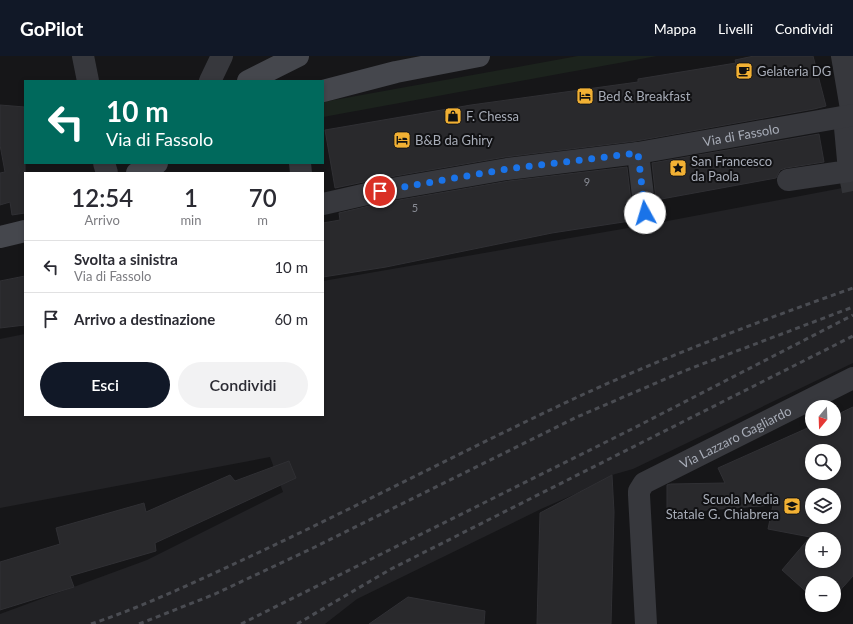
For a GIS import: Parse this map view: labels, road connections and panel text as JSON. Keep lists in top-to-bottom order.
{
  "streets": {
    "street": ["Via di Fassolo", "Via Lazzaro Gagliardo"]
  },
  "places": {
    "cafe": ["Gelateria DG"],
    "hotel": ["Bed & Breakfast", "B&B da Ghiry"],
    "shop": ["F. Chessa"],
    "place": ["San Francesco da Paola"],
    "school or university": ["Scuola Media Statale G. Chiabrera"]
  },
  "house_numbers": ["9", "5"],
  "north": "bottom",
  "page": {
    "header": "GoPilot",
    "nav": ["Mappa", "Livelli", "Condividi"],
    "turn": ["10 m", "Via di Fassolo"],
    "eta": [
      "12:54",
      "Arrivo",
      "1",
      "min",
      "70",
      "m"
    ],
    "list": [
      {
        "name": "Svolta a sinistra",
        "note": "Via di Fassolo",
        "value": "10 m"
      },
      {
        "name": "Arrivo a destinazione",
        "value": "60 m"
      }
    ],
    "buttons": ["Esci", "Condividi"],
    "map_buttons": ["+", "−"]
  }
}
